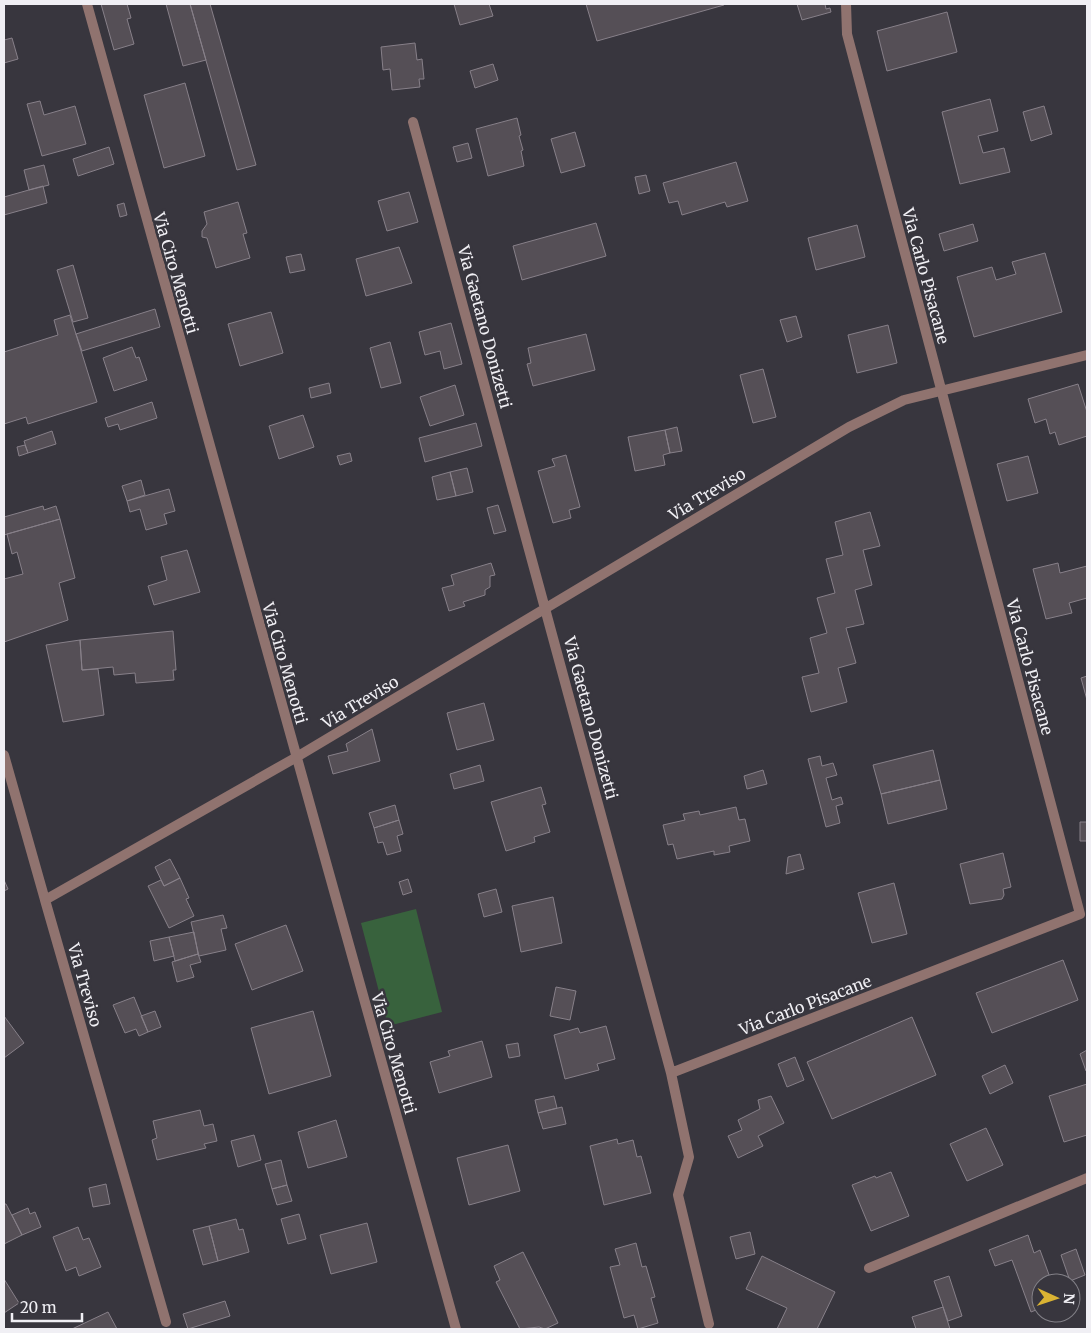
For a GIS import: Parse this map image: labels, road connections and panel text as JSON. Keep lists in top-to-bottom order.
{
  "streets": {
    "street": [
      "Via Ciro Menotti",
      "Via Carlo Pisacane",
      "Via Gaetano Donizetti",
      "Via Treviso"
    ]
  },
  "crossings": [
    ["Via Ciro Menotti", "Via Treviso"],
    ["Via Carlo Pisacane", "Via Gaetano Donizetti"],
    ["Via Carlo Pisacane", "Via Treviso"],
    ["Via Gaetano Donizetti", "Via Treviso"]
  ],
  "scale_bar": "20 m",
  "north": "right"
}
